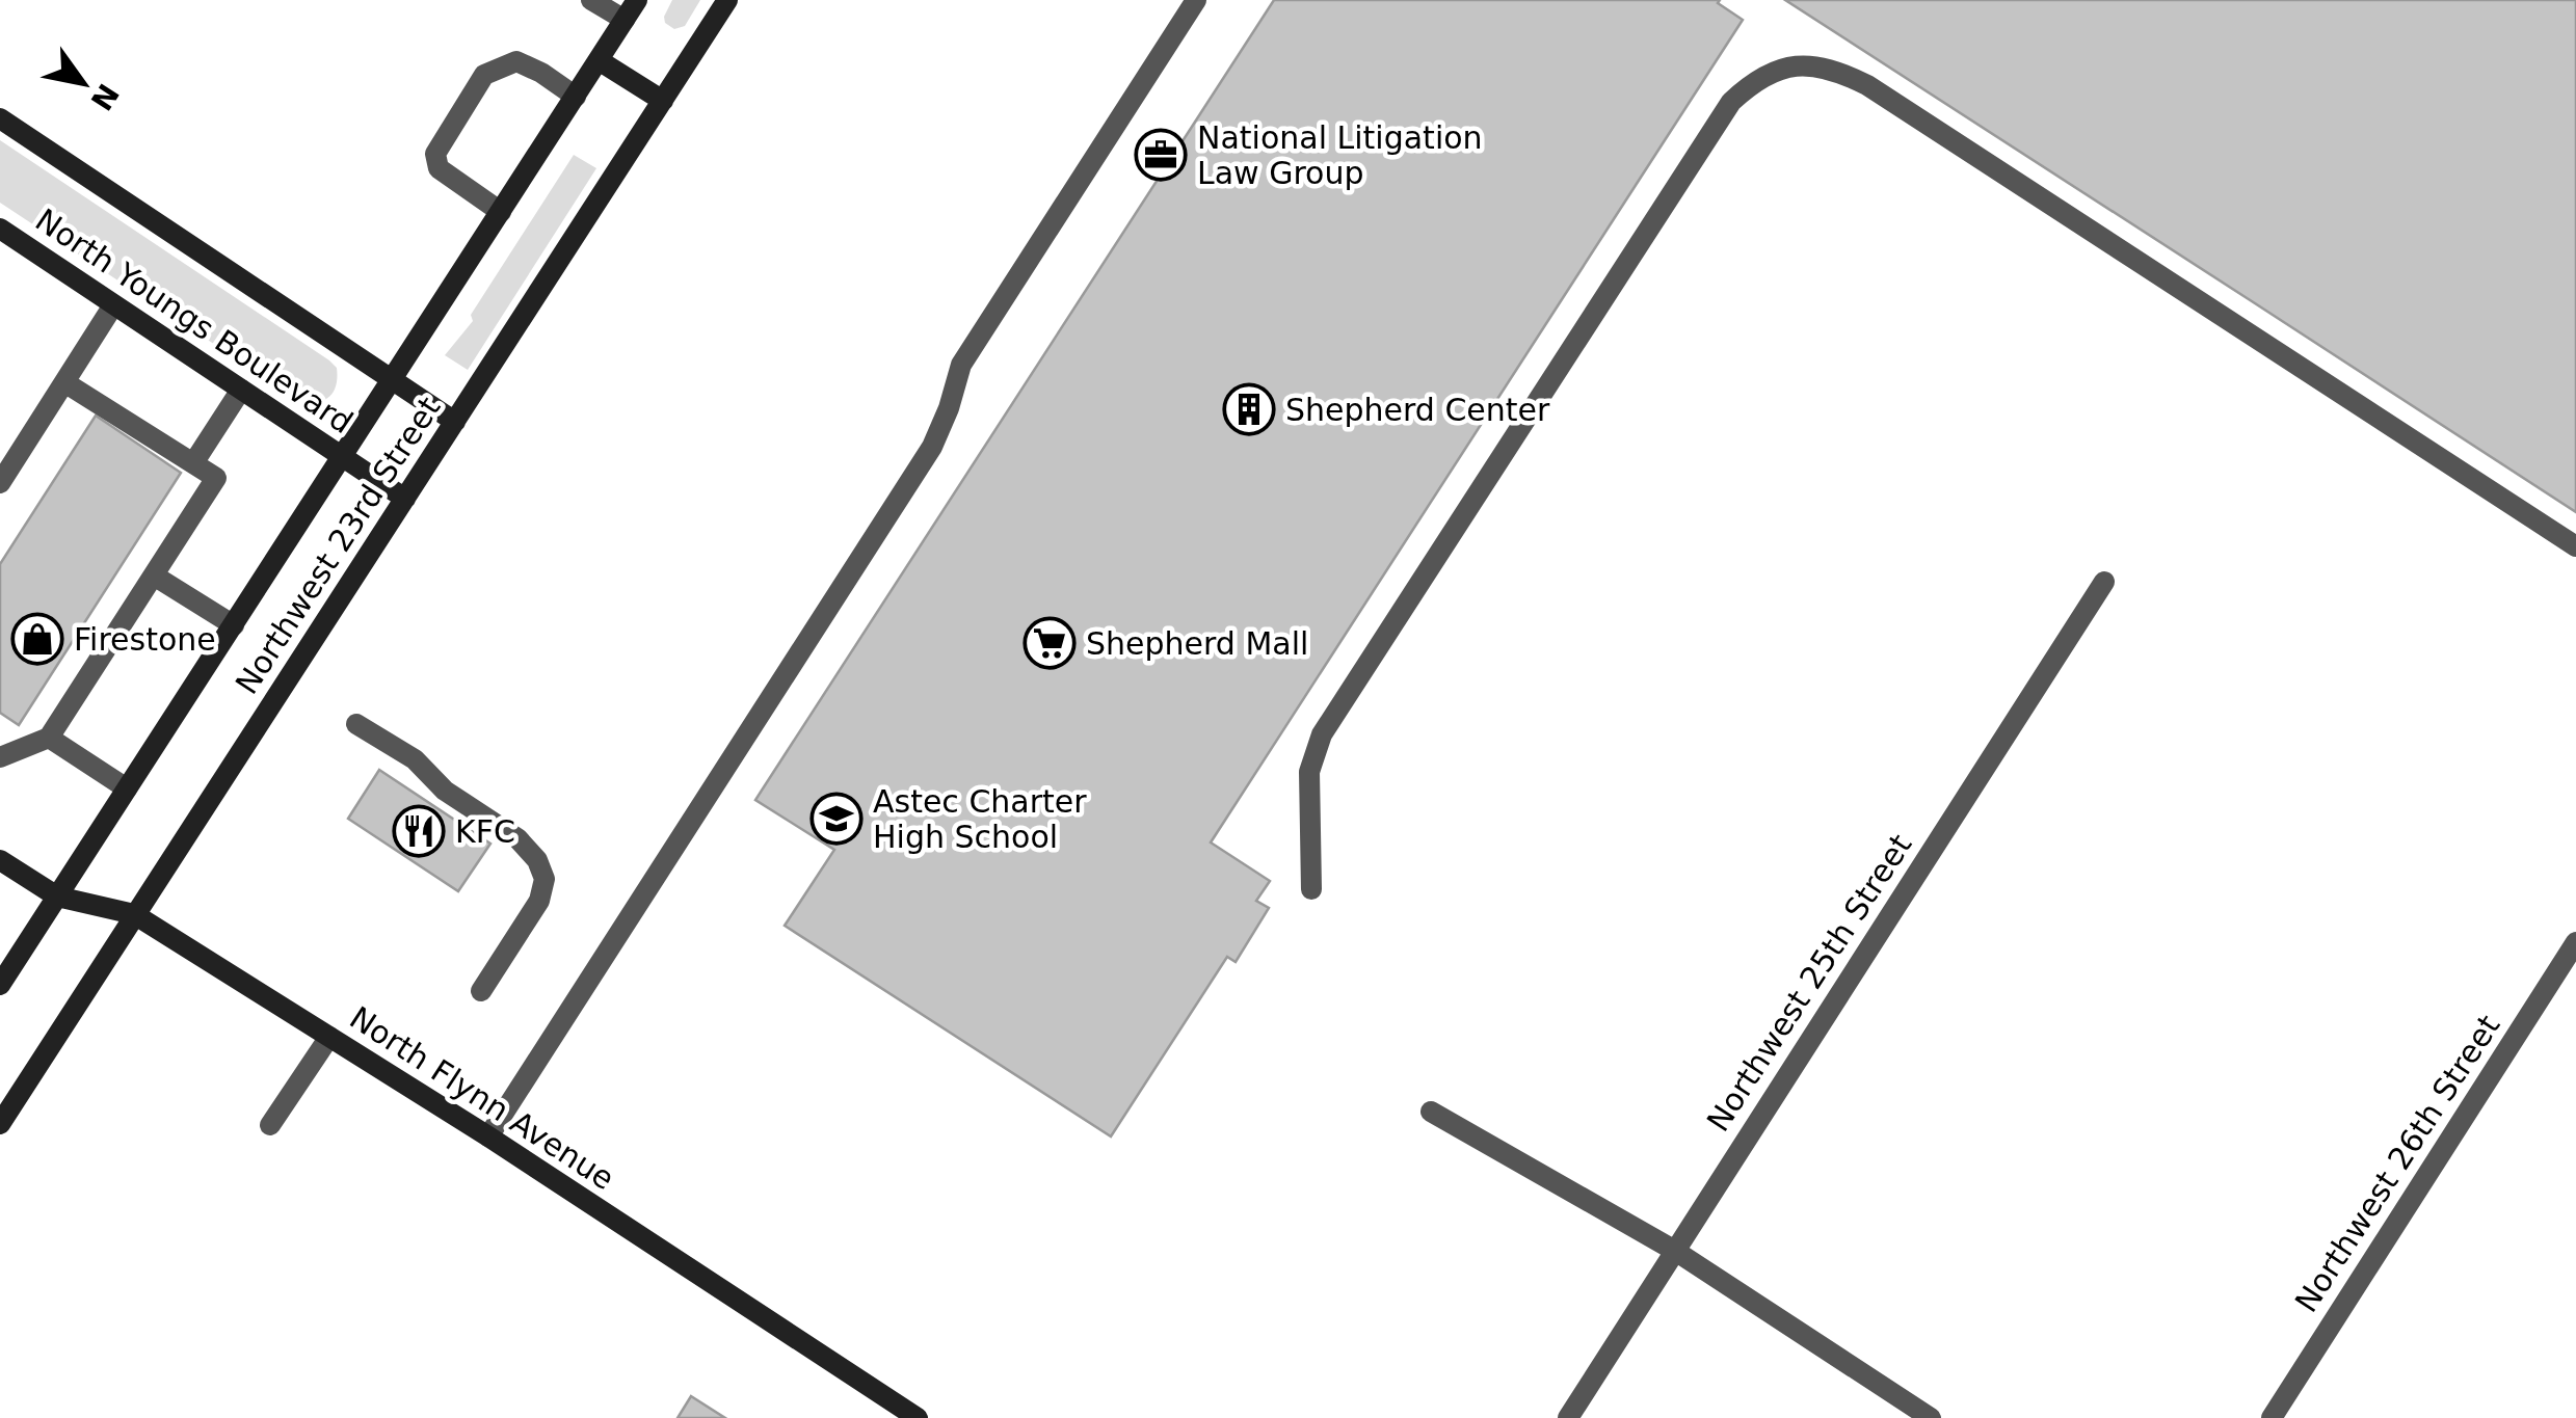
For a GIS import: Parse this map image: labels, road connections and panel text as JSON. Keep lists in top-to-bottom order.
{
  "streets": {
    "main road": ["North Youngs Boulevard", "Northwest 23rd Street", "North Flynn Avenue"],
    "street": ["Northwest 25th Street", "Northwest 26th Street"]
  },
  "crossings": [
    ["North Youngs Boulevard", "Northwest 23rd Street"],
    ["Northwest 23rd Street", "North Flynn Avenue"]
  ],
  "places": {
    "office": ["National Litigation Law Group"],
    "building": ["Shepherd Center"],
    "shop": ["Firestone"],
    "supermarket": ["Shepherd Mall"],
    "school or university": ["Astec Charter High School"],
    "restaurant": ["KFC"]
  },
  "north": "bottom right"
}
